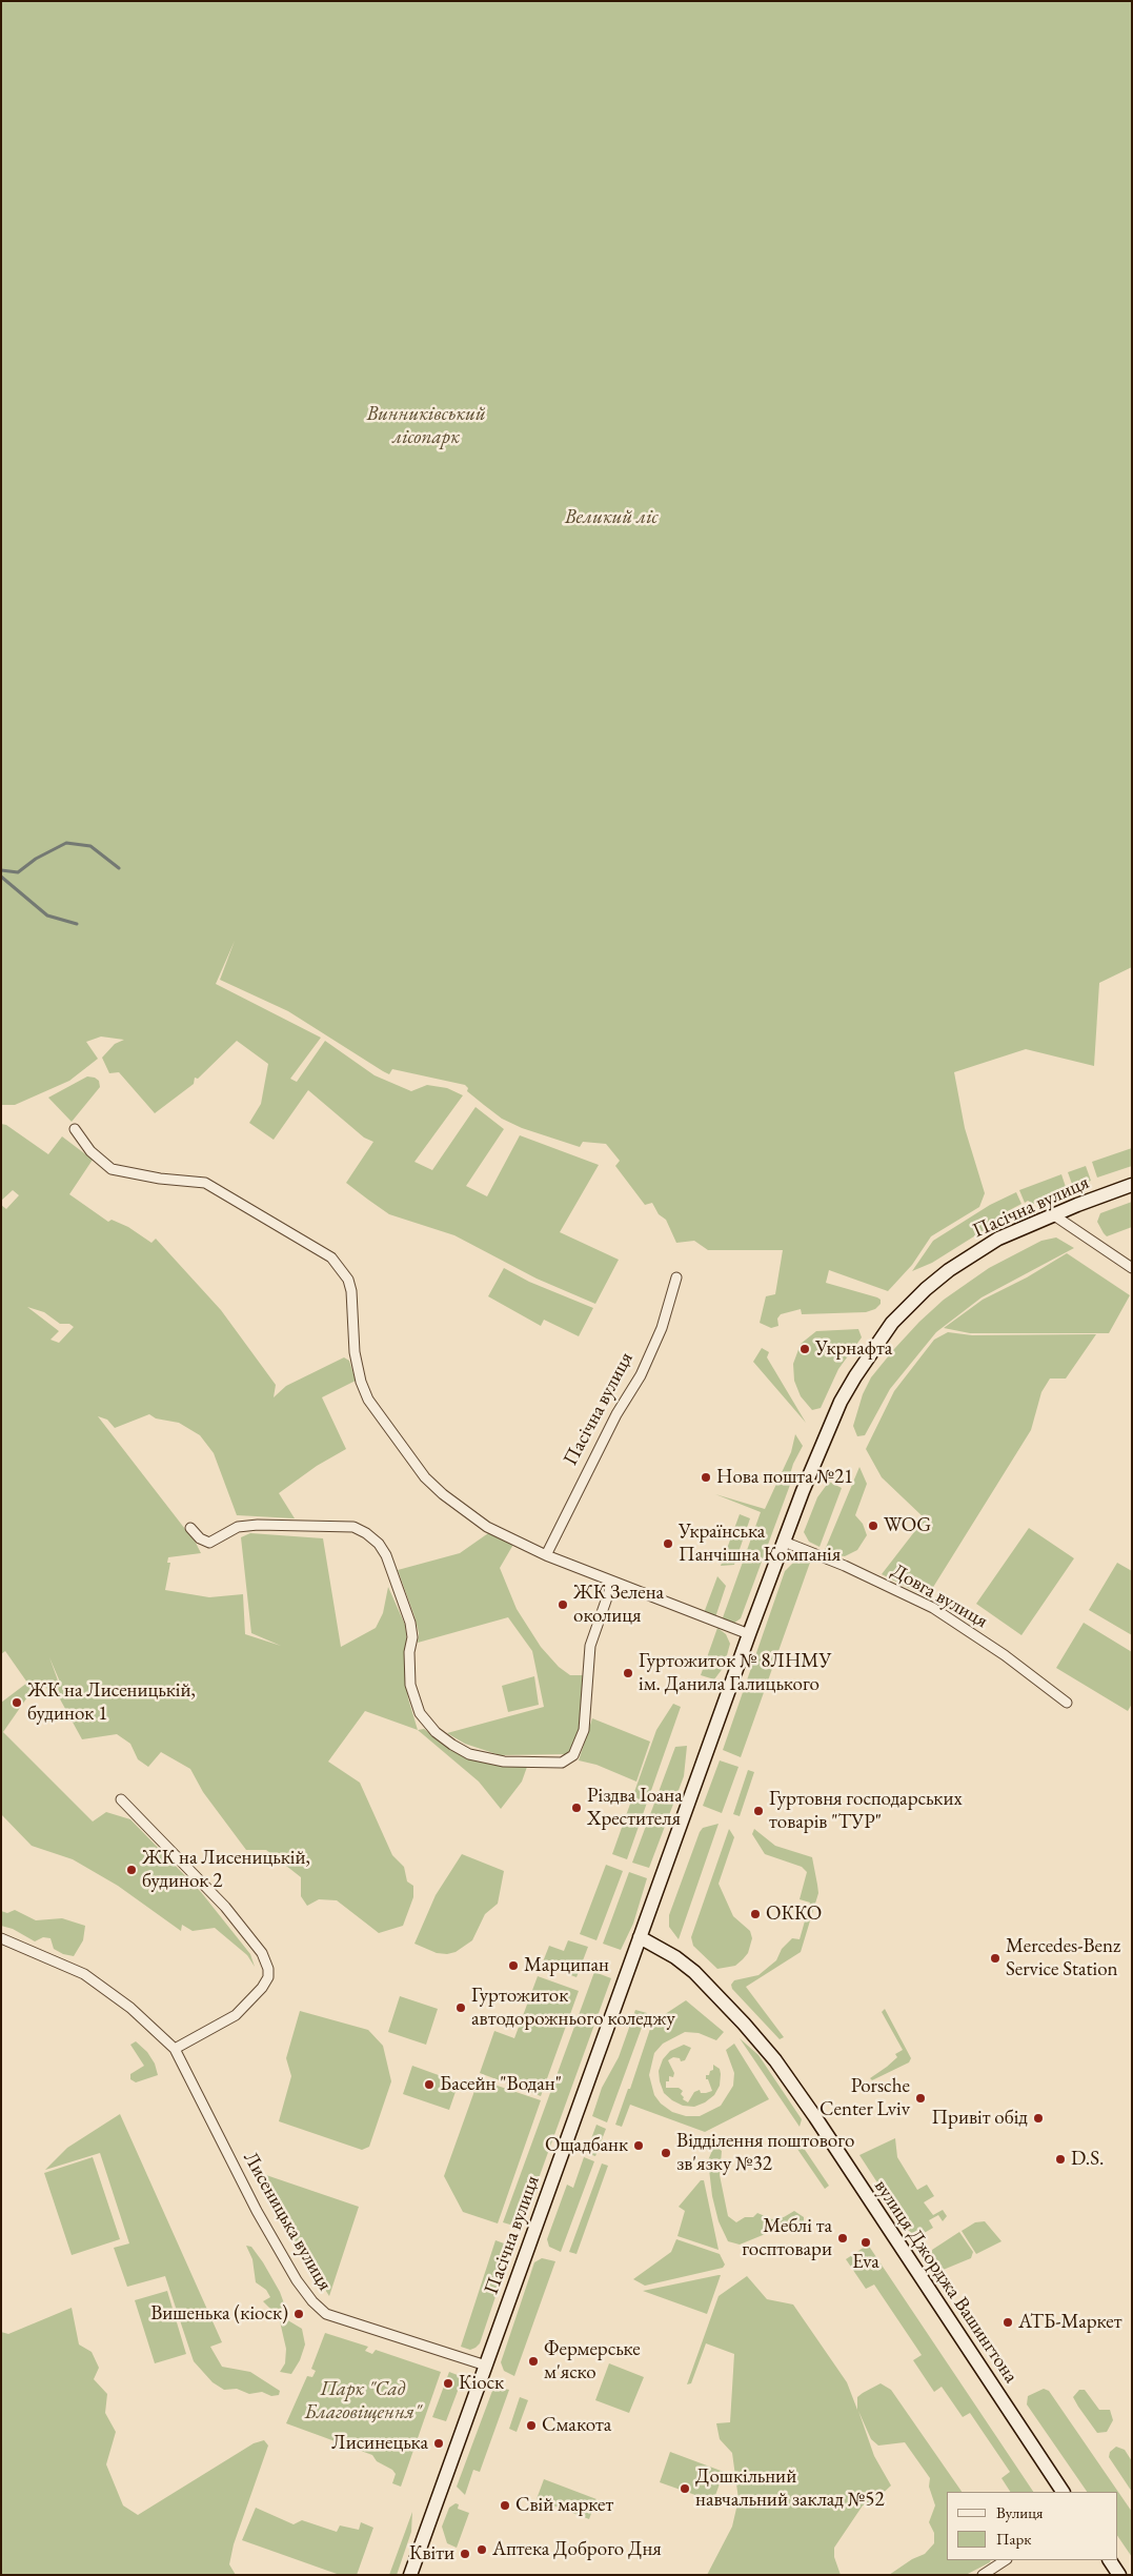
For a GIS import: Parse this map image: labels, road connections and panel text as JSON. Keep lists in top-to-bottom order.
{
  "streets": {
    "main road": ["Пасічна вулиця", "вулиця Джорджа Вашингтона"],
    "street": ["Довга вулиця", "Лисеницька вулиця"]
  },
  "crossings": [
    ["Пасічна вулиця", "Довга вулиця"],
    ["Пасічна вулиця", "Лисеницька вулиця"],
    ["Пасічна вулиця", "вулиця Джорджа Вашингтона"]
  ],
  "parks": ["Винниківський лісопарк", "Великий ліс", "Парк \"Сад Благовіщення\""],
  "places": [
    "Укрнафта",
    "Нова пошта №21",
    "WOG",
    "Українська Панчішна Компанія",
    "ЖК Зелена околиця",
    "Гуртожиток № 8ЛНМУ ім. Данила Галицького",
    "ЖК на Лисеницькій, будинок 1",
    "Різдва Іоана Хрестителя",
    "Гуртовня господарських товарів \"ТУР\"",
    "ЖК на Лисеницькій, будинок 2",
    "ОККО",
    "Mercedes-Benz Service Station",
    "Марципан",
    "Гуртожиток автодорожнього коледжу",
    "Басейн \"Водан\"",
    "Porsche Center Lviv",
    "Привіт обід",
    "Ощадбанк",
    "Відділення поштового зв'язку №32",
    "D.S.",
    "Меблі та госптовари",
    "Eva",
    "Вишенька (кіоск)",
    "АТБ-Маркет",
    "Фермерське м'яско",
    "Кіоск",
    "Смакота",
    "Лисинецька",
    "Дошкільний навчальний заклад №52",
    "Свій маркет",
    "Аптека Доброго Дня",
    "Квіти"
  ],
  "legend": ["Вулиця", "Парк"]
}
